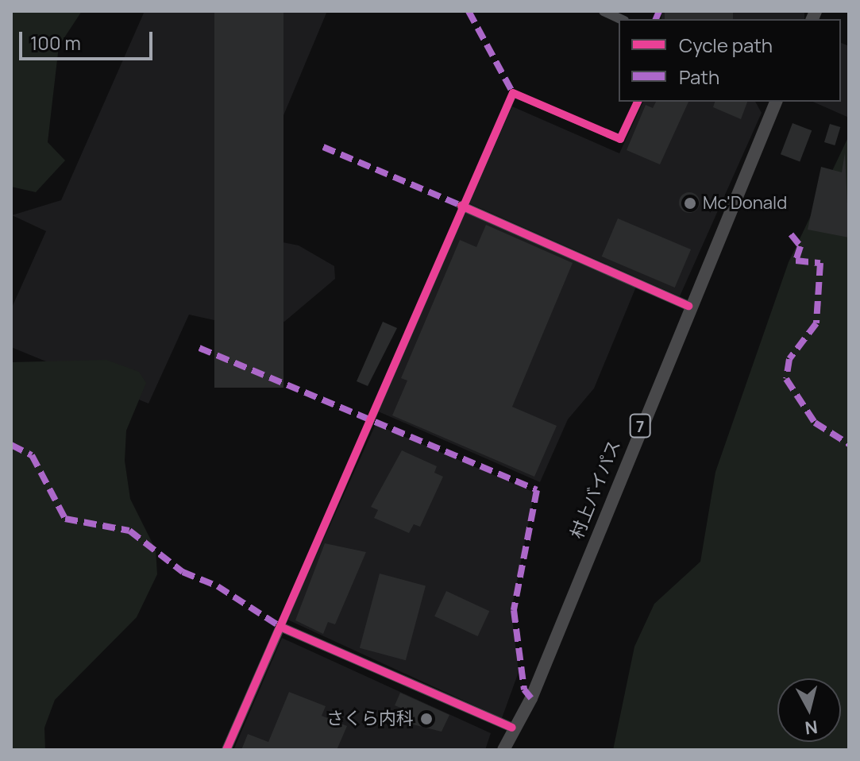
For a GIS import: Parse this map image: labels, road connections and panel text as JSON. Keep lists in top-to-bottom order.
{
  "streets": {
    "highway": ["7", "村上バイパス"]
  },
  "places": ["Mc'Donald", "さくら内科"],
  "legend": ["Cycle path", "Path"],
  "scale_bar": "100 m",
  "north": "bottom"
}
